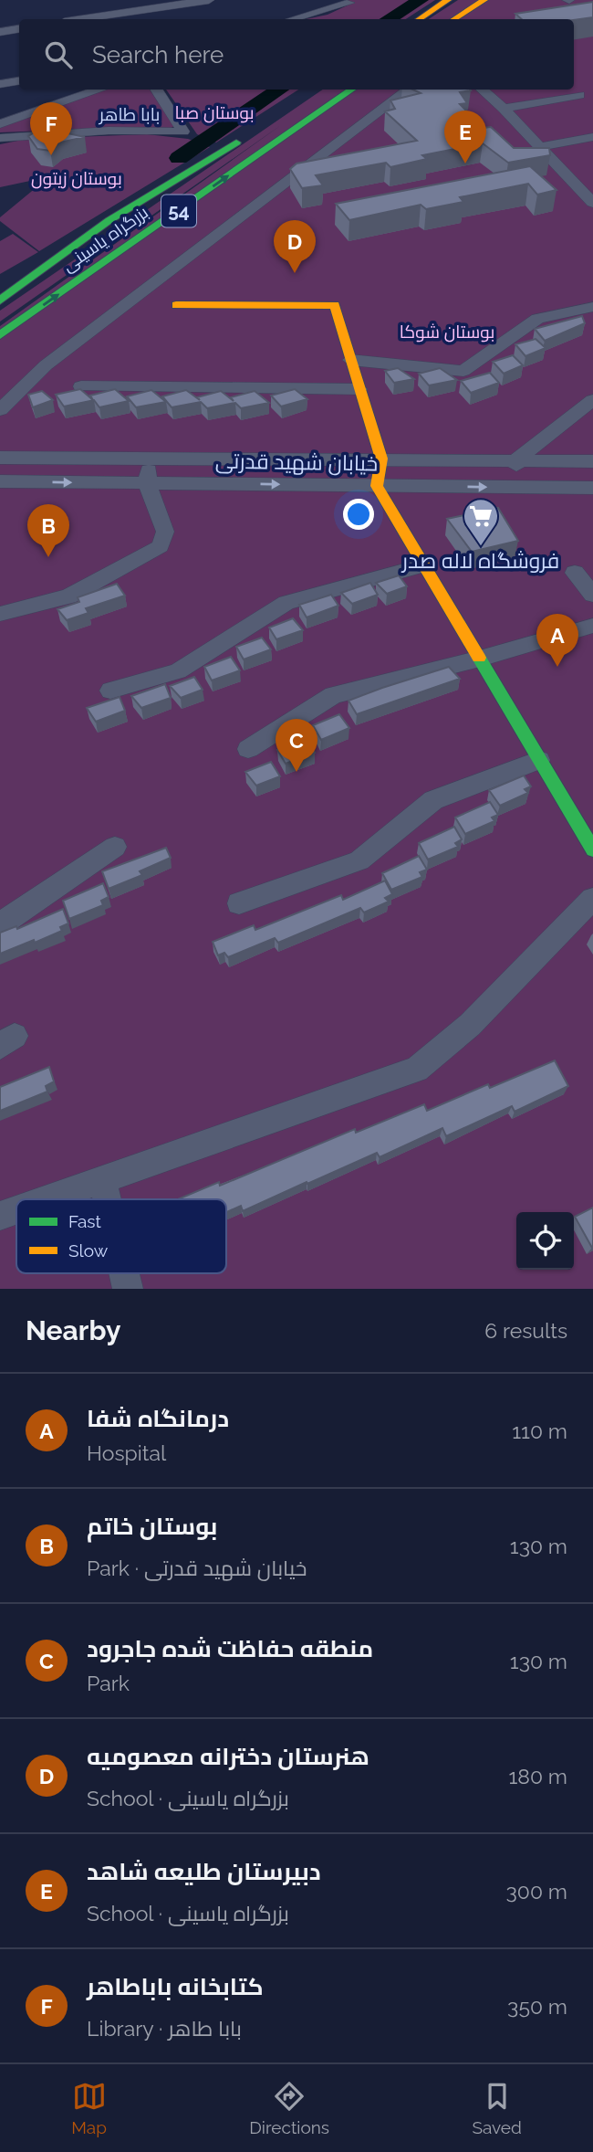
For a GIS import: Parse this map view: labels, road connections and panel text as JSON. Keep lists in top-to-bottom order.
{
  "streets": {
    "main road": ["54", "بزرگراه یاسینی"],
    "street": ["بابا طاهر", "خیابان شهید قدرتی"]
  },
  "parks": ["بوستان صبا", "بوستان زیتون", "بوستان شوکا"],
  "places": {
    "supermarket": ["فروشگاه لاله صدر"]
  },
  "legend": ["Fast", "Slow"],
  "page": {
    "search": "Search here",
    "pins": [
      "F",
      "E",
      "D",
      "B",
      "A",
      "C"
    ],
    "heading": ["Nearby", "6 results"],
    "list": [
      {
        "mark": "A",
        "name": "درمانگاه شفا",
        "note": "Hospital",
        "value": "110 m"
      },
      {
        "mark": "B",
        "name": "بوستان خاتم",
        "note": "Park · خیابان شهید قدرتی",
        "value": "130 m"
      },
      {
        "mark": "C",
        "name": "منطقه حفاظت شده جاجرود",
        "note": "Park",
        "value": "130 m"
      },
      {
        "mark": "D",
        "name": "هنرستان دخترانه معصومیه",
        "note": "School · بزرگراه یاسینی",
        "value": "180 m"
      },
      {
        "mark": "E",
        "name": "دبیرستان طلیعه شاهد",
        "note": "School · بزرگراه یاسینی",
        "value": "300 m"
      },
      {
        "mark": "F",
        "name": "کتابخانه باباطاهر",
        "note": "Library · بابا طاهر",
        "value": "350 m"
      }
    ],
    "nav": ["Map", "Directions", "Saved"]
  }
}
